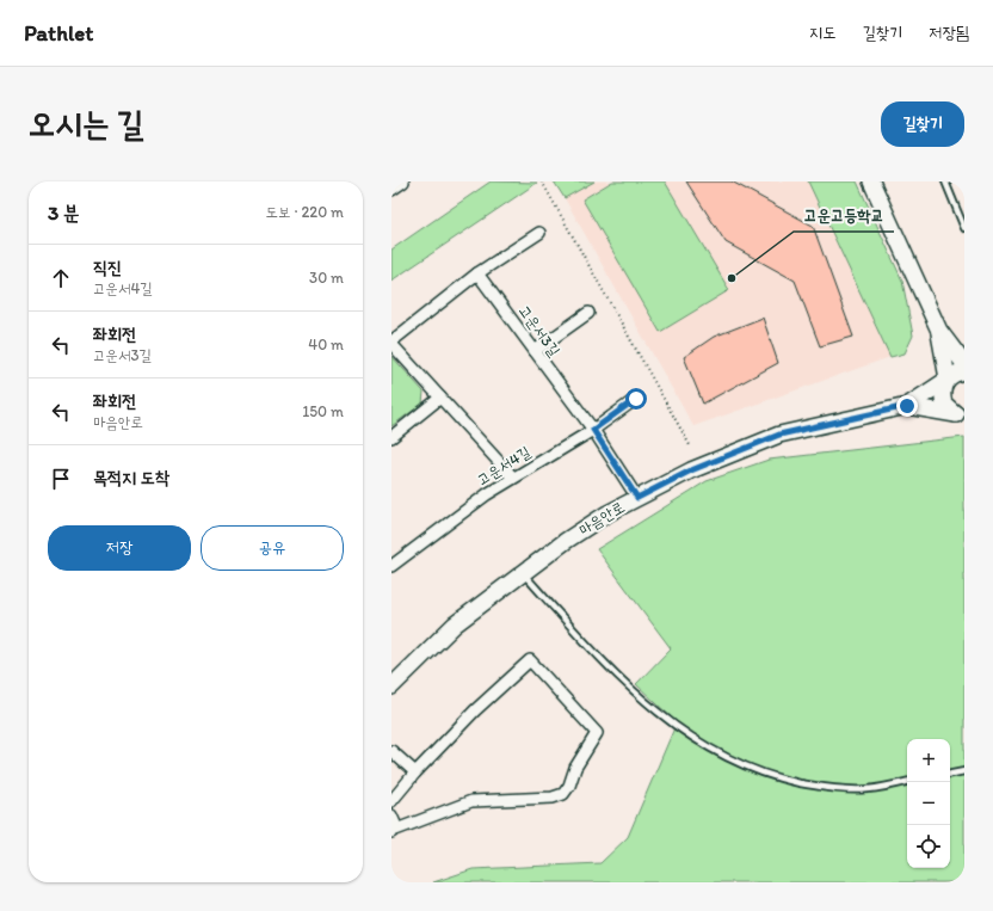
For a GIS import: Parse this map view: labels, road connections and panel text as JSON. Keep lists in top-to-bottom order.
{
  "streets": {
    "street": ["고운서3길", "고운서4길", "마음안로"]
  },
  "crossings": [
    ["고운서3길", "고운서4길"],
    ["고운서3길", "마음안로"]
  ],
  "places": ["고운고등학교"],
  "page": {
    "header": "Pathlet",
    "nav": ["지도", "길찾기", "저장됨"],
    "buttons": [
      "길찾기",
      ["저장", "공유"]
    ],
    "title": "오시는 길",
    "heading": ["3 분", "도보 · 220 m"],
    "list": [
      ["직진", "고운서4길", "30 m"],
      ["좌회전", "고운서3길", "40 m"],
      ["좌회전", "마음안로", "150 m"],
      "목적지 도착"
    ],
    "map_buttons": ["+", "−"]
  }
}
